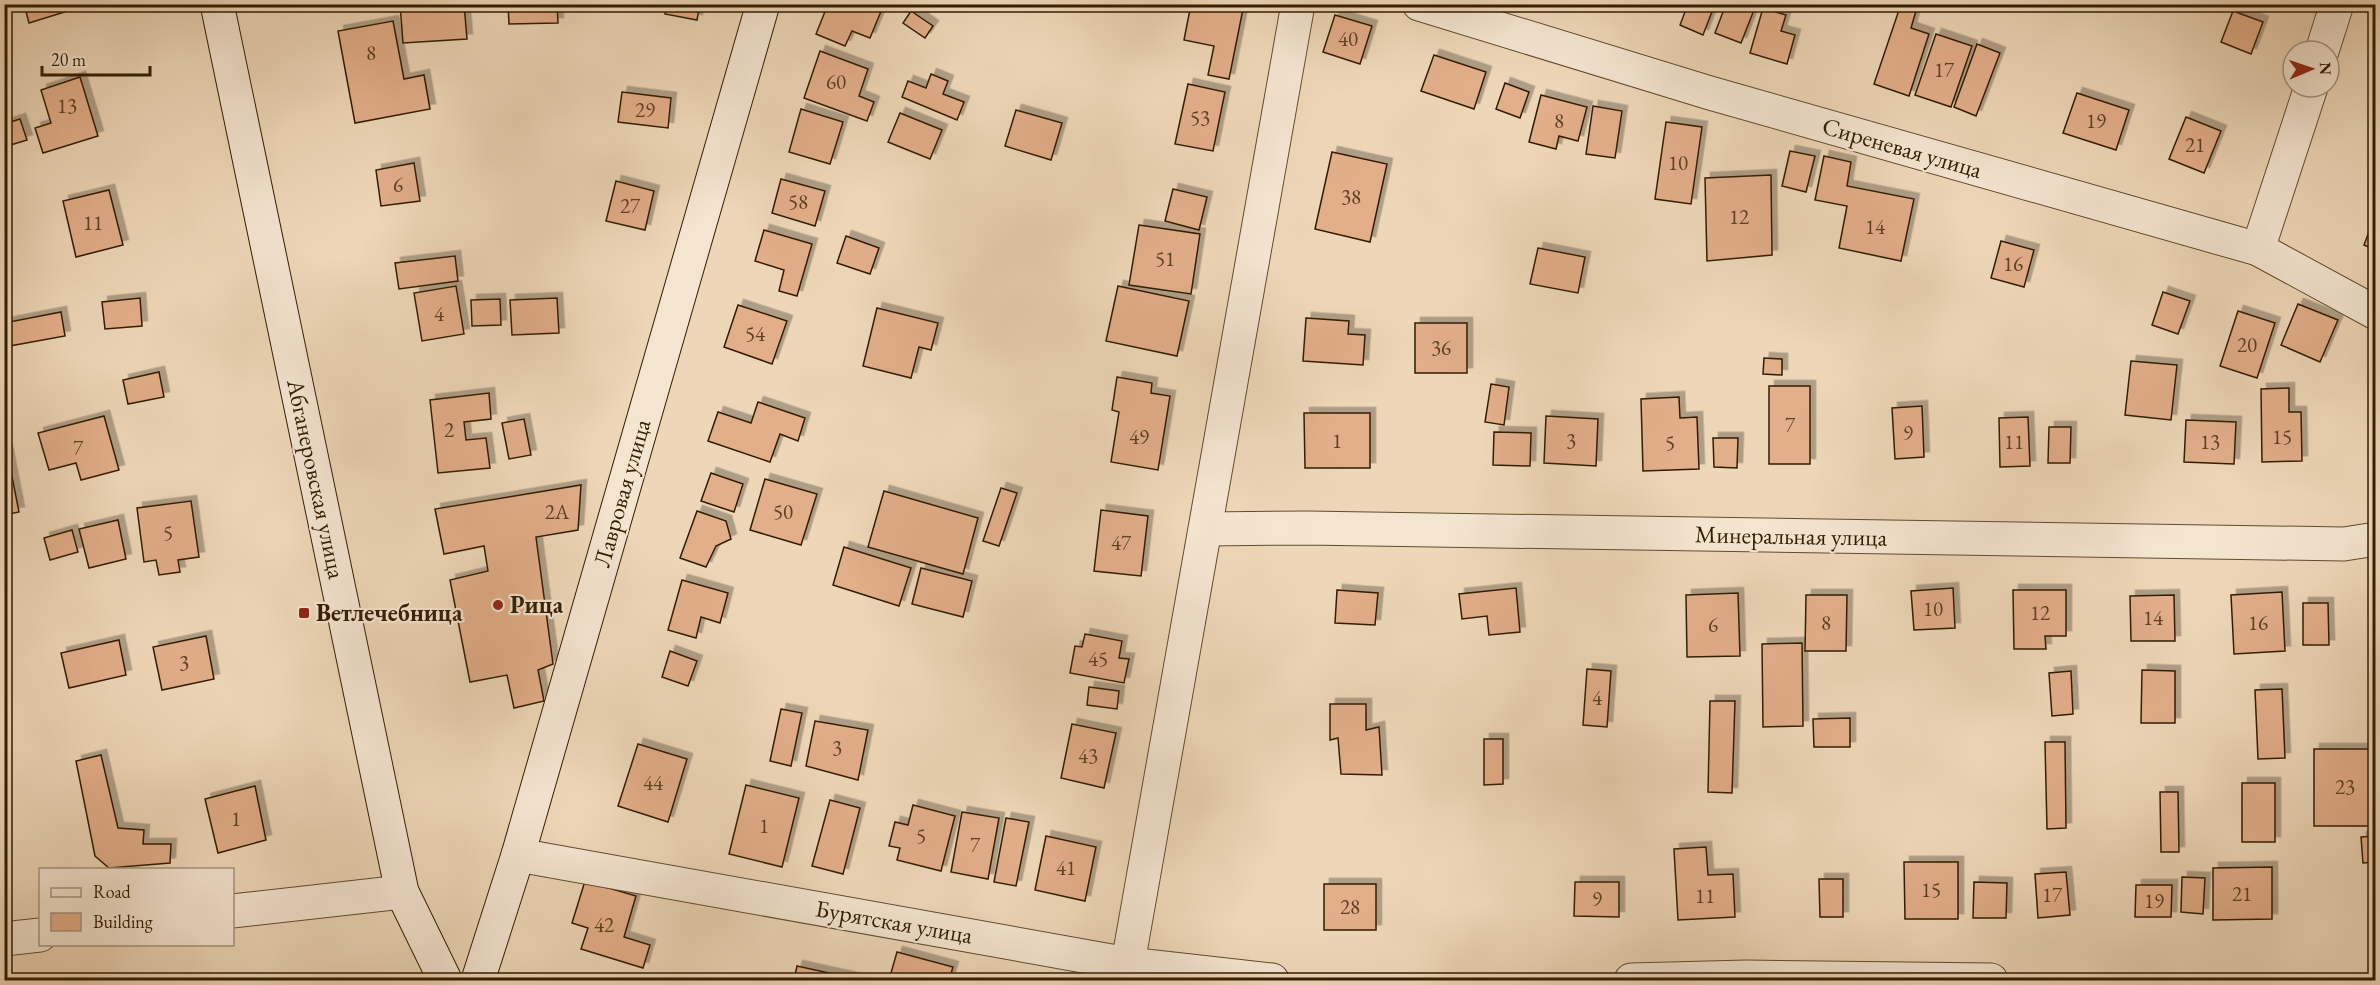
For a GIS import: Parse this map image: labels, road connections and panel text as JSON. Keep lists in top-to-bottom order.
{
  "streets": {
    "street": [
      "Сиреневая улица",
      "Абганеровская улица",
      "Лавровая улица",
      "Минеральная улица",
      "Бурятская улица"
    ]
  },
  "crossings": [
    ["Лавровая улица", "Бурятская улица"]
  ],
  "places": {
    "other": ["Рица"],
    "transit": ["Ветлечебница"]
  },
  "house_numbers": [
    "40",
    "8",
    "17",
    "60",
    "13",
    "29",
    "53",
    "8",
    "19",
    "21",
    "10",
    "6",
    "38",
    "58",
    "27",
    "12",
    "11",
    "14",
    "51",
    "16",
    "4",
    "54",
    "20",
    "36",
    "7",
    "2",
    "9",
    "49",
    "15",
    "1",
    "3",
    "11",
    "13",
    "5",
    "7",
    "2А",
    "50",
    "5",
    "47",
    "10",
    "12",
    "14",
    "8",
    "16",
    "6",
    "45",
    "3",
    "4",
    "3",
    "43",
    "44",
    "23",
    "1",
    "1",
    "5",
    "7",
    "41",
    "15",
    "21",
    "17",
    "11",
    "9",
    "19",
    "28",
    "42"
  ],
  "legend": ["Road", "Building"],
  "scale_bar": "20 m",
  "north": "right"
}
